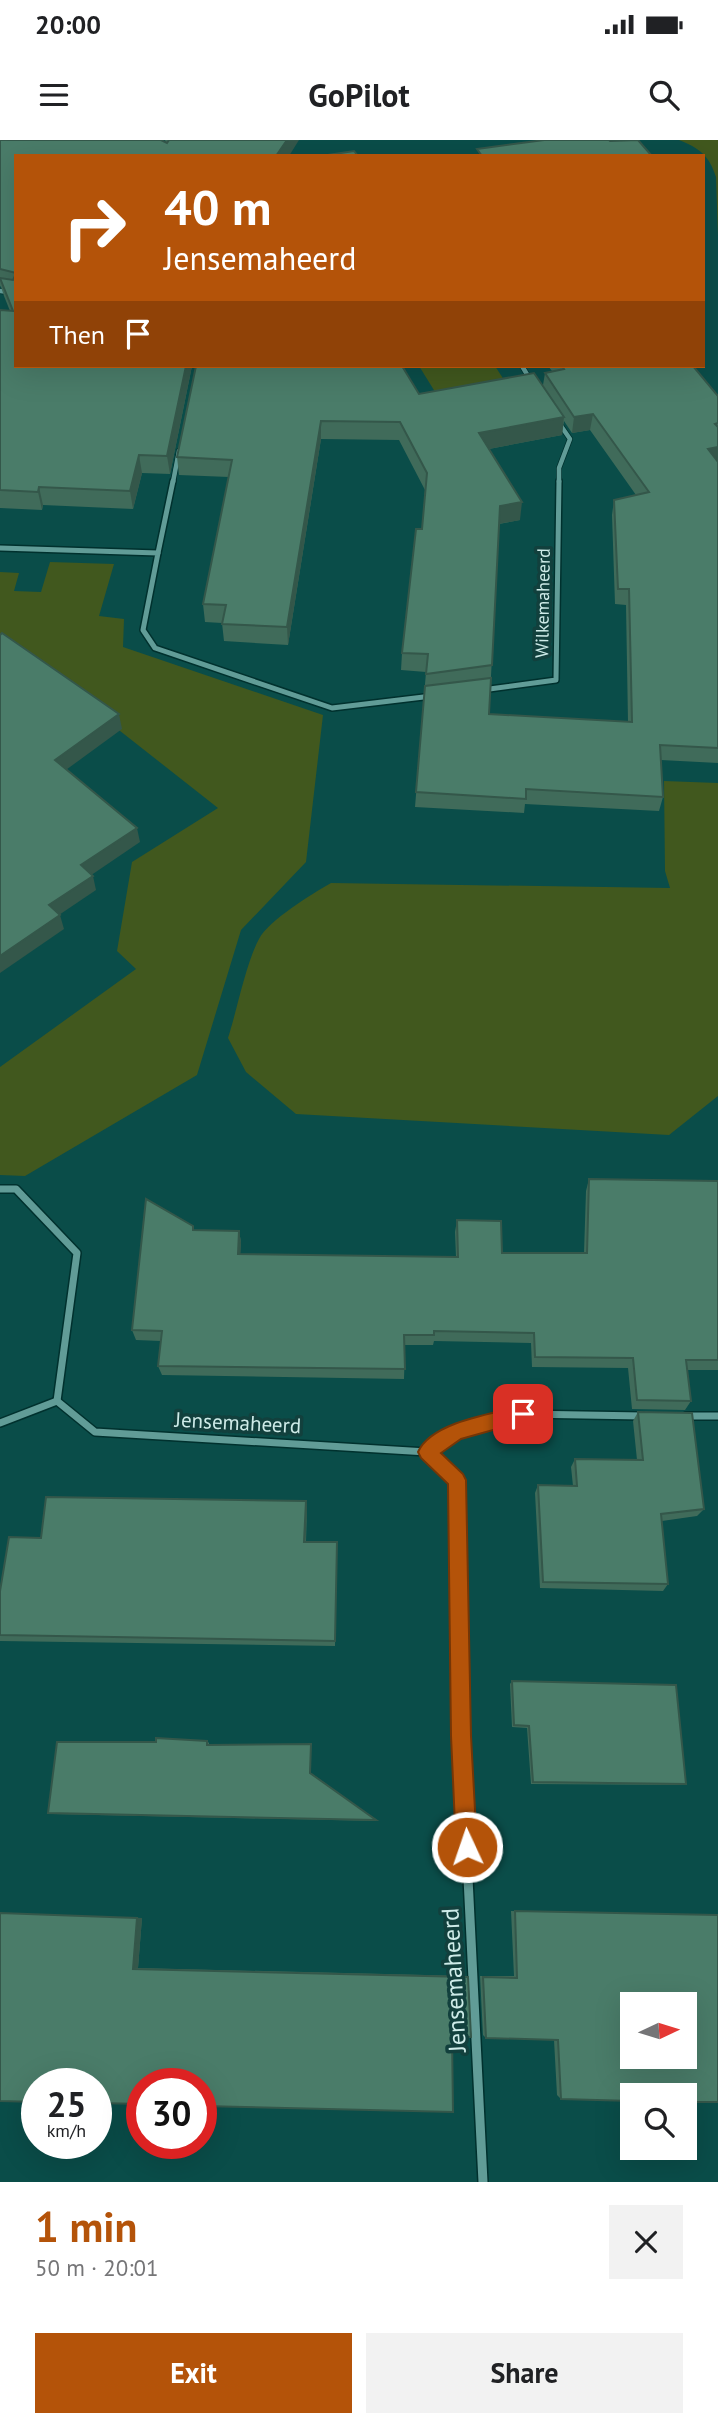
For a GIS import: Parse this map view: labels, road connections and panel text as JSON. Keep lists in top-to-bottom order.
{
  "streets": {
    "street": ["Wilkemaheerd", "Jensemaheerd"]
  },
  "north": "right",
  "page": {
    "status": "20:00",
    "header": "GoPilot",
    "turn": ["40 m", "Jensemaheerd"],
    "then": "Then",
    "speed": "25 km/h",
    "limit": "30",
    "heading": ["1 min", "50 m · 20:01"],
    "buttons": ["Exit", "Share"]
  }
}
